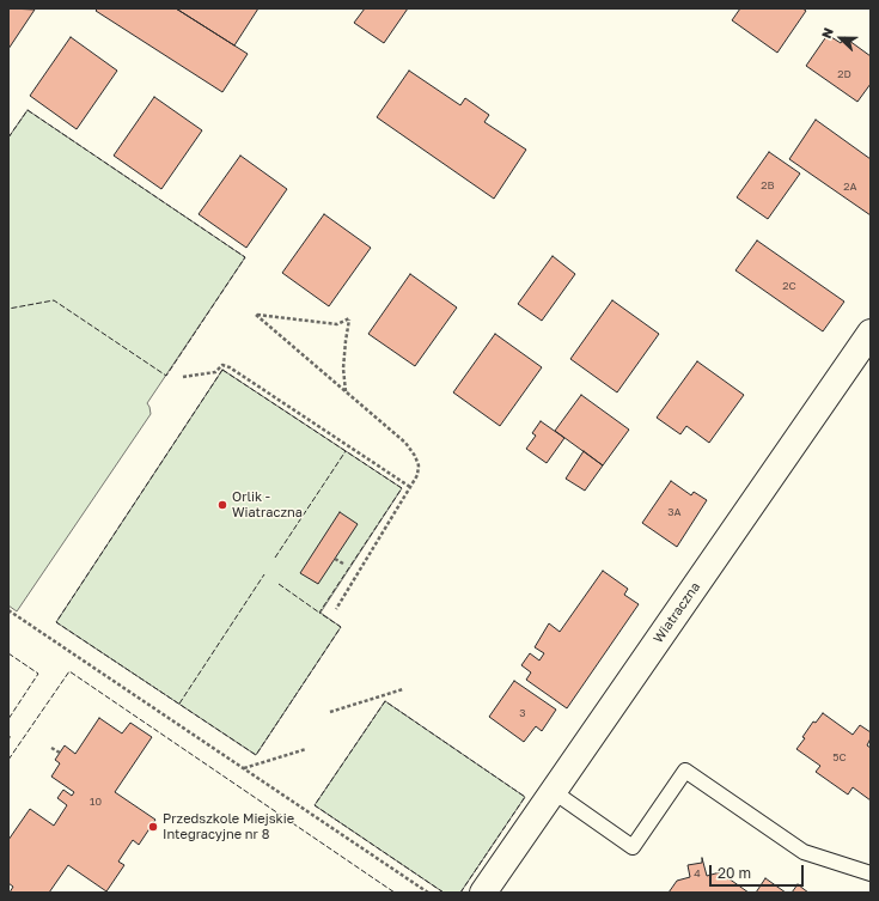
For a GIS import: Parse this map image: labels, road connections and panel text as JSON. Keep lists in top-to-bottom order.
{
  "streets": {
    "street": ["Wiatraczna"]
  },
  "places": ["Orlik - Wiatraczna", "Przedszkole Miejskie Integracyjne nr 8"],
  "house_numbers": [
    "2D",
    "2B",
    "2A",
    "2C",
    "3A",
    "3",
    "5C",
    "10",
    "4"
  ],
  "scale_bar": "20 m",
  "north": "left"
}
